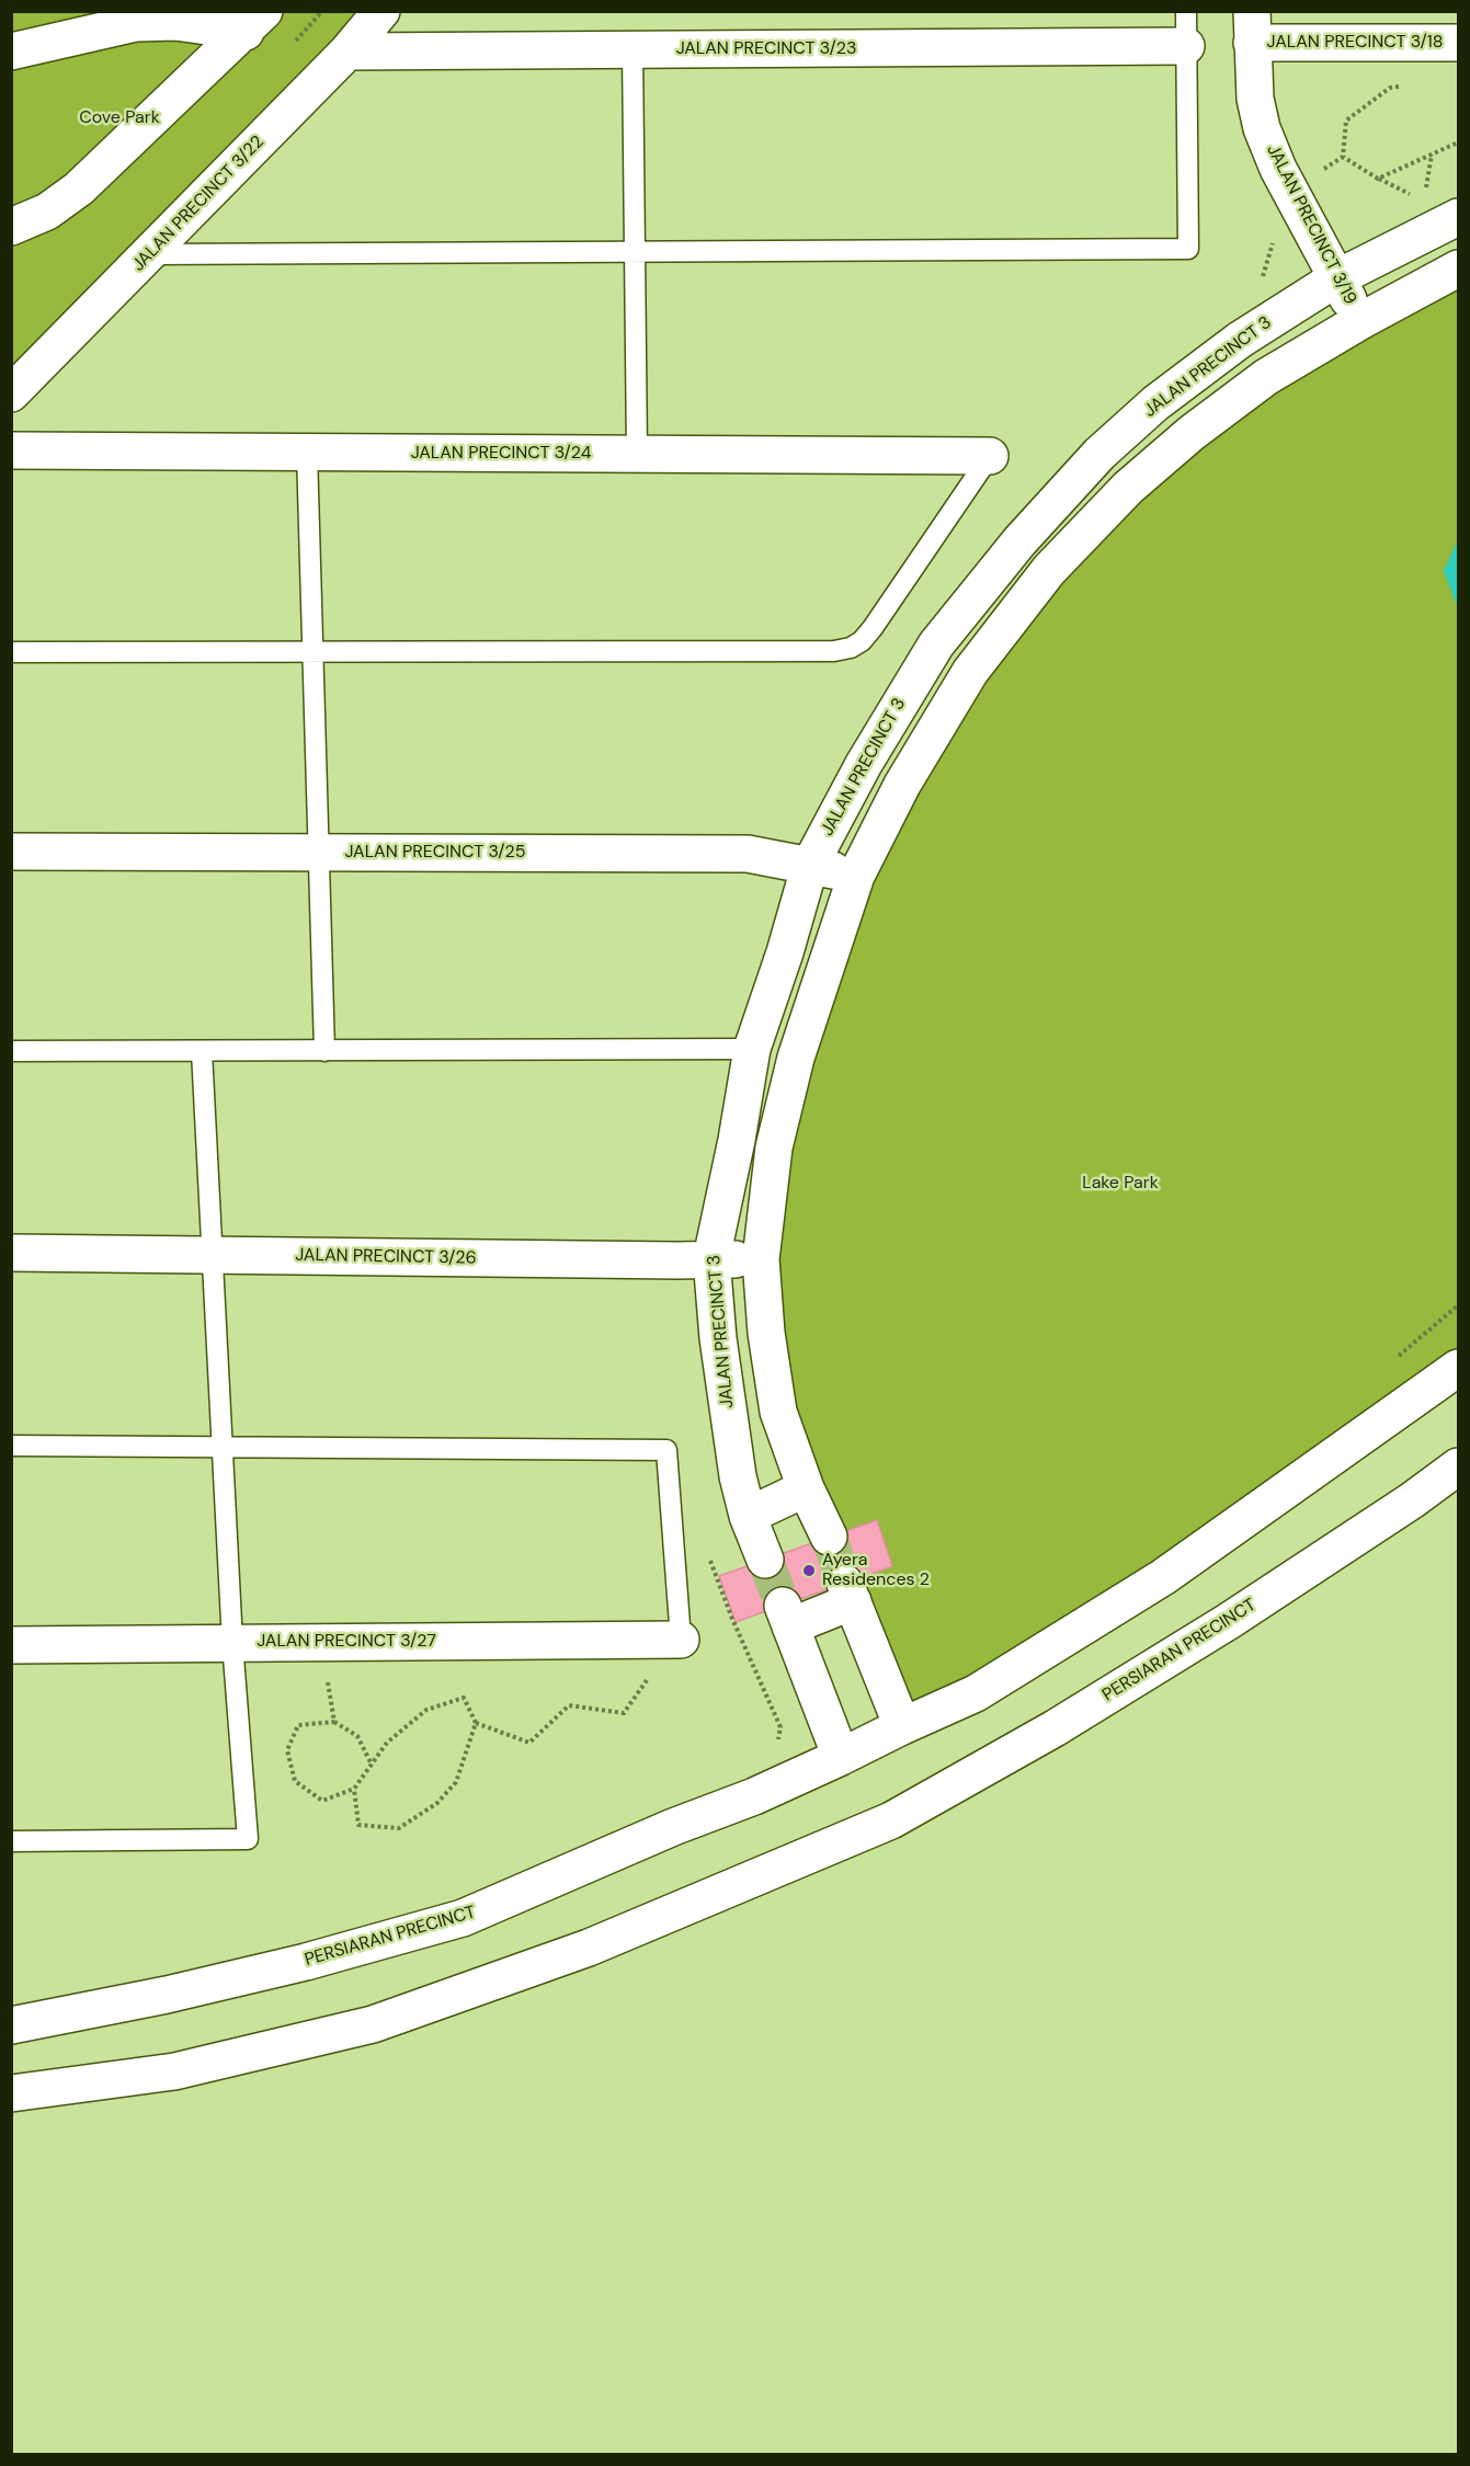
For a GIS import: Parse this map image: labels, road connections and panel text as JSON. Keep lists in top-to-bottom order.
{
  "streets": {
    "street": [
      "JALAN PRECINCT 3/18",
      "JALAN PRECINCT 3/23",
      "JALAN PRECINCT 3/22",
      "JALAN PRECINCT 3/19",
      "JALAN PRECINCT 3",
      "JALAN PRECINCT 3/24",
      "JALAN PRECINCT 3/25",
      "JALAN PRECINCT 3/26",
      "JALAN PRECINCT 3/27",
      "PERSIARAN PRECINCT"
    ]
  },
  "crossings": [
    ["JALAN PRECINCT 3/18", "JALAN PRECINCT 3/19"],
    ["JALAN PRECINCT 3/23", "JALAN PRECINCT 3/22"],
    ["JALAN PRECINCT 3/19", "JALAN PRECINCT 3"],
    ["JALAN PRECINCT 3", "JALAN PRECINCT 3/25"],
    ["JALAN PRECINCT 3", "JALAN PRECINCT 3/26"]
  ],
  "parks": ["Cove Park", "Lake Park"],
  "places": ["Ayera Residences 2"]
}
